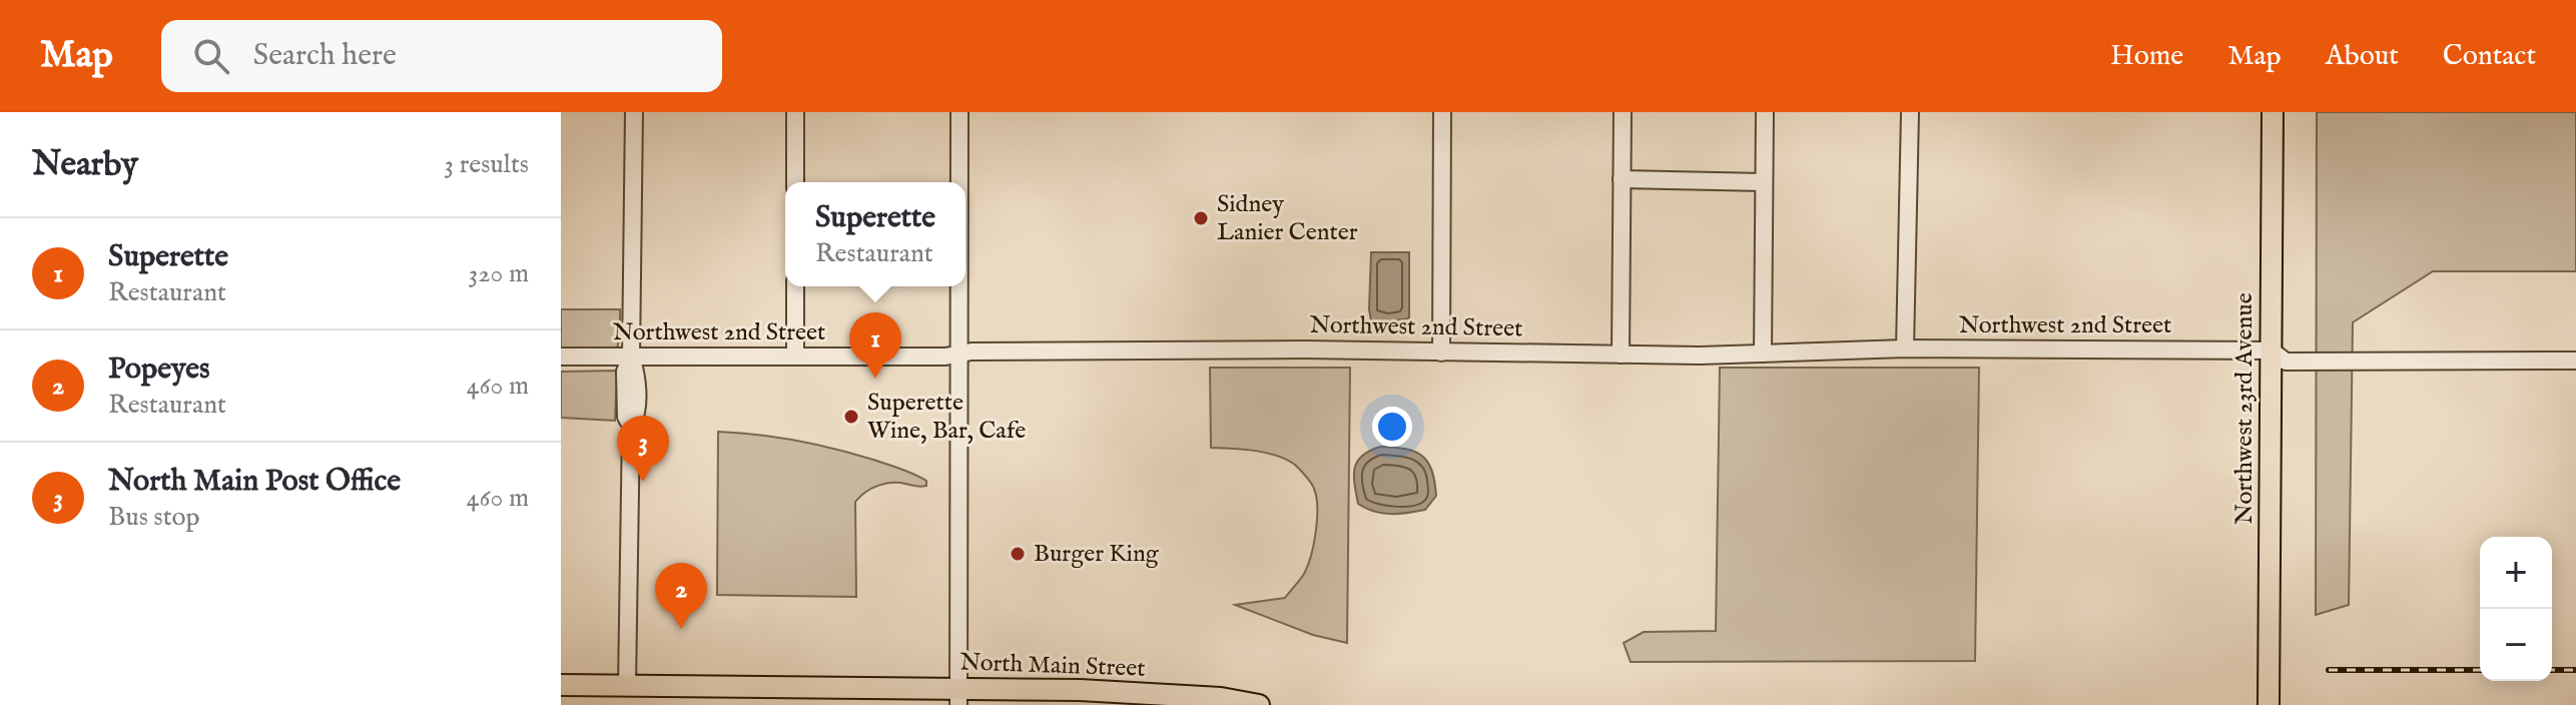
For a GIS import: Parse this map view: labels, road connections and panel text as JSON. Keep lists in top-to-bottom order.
{
  "streets": {
    "main road": ["Northwest 23rd Avenue", "North Main Street"],
    "street": ["Northwest 2nd Street"]
  },
  "crossings": [
    ["Northwest 2nd Street", "Northwest 23rd Avenue"]
  ],
  "places": ["Sidney Lanier Center", "Superette Wine, Bar, Cafe", "Burger King"],
  "page": {
    "header": "Map",
    "search": "Search here",
    "nav": [
      "Home",
      "Map",
      "About",
      "Contact"
    ],
    "heading": ["Nearby", "3 results"],
    "popup": ["Superette", "Restaurant"],
    "list": [
      {
        "mark": "1",
        "name": "Superette",
        "note": "Restaurant",
        "value": "320 m"
      },
      {
        "mark": "2",
        "name": "Popeyes",
        "note": "Restaurant",
        "value": "460 m"
      },
      {
        "mark": "3",
        "name": "North Main Post Office",
        "note": "Bus stop",
        "value": "460 m"
      }
    ],
    "pins": ["1", "3", "2"],
    "map_buttons": ["+", "−"]
  }
}
